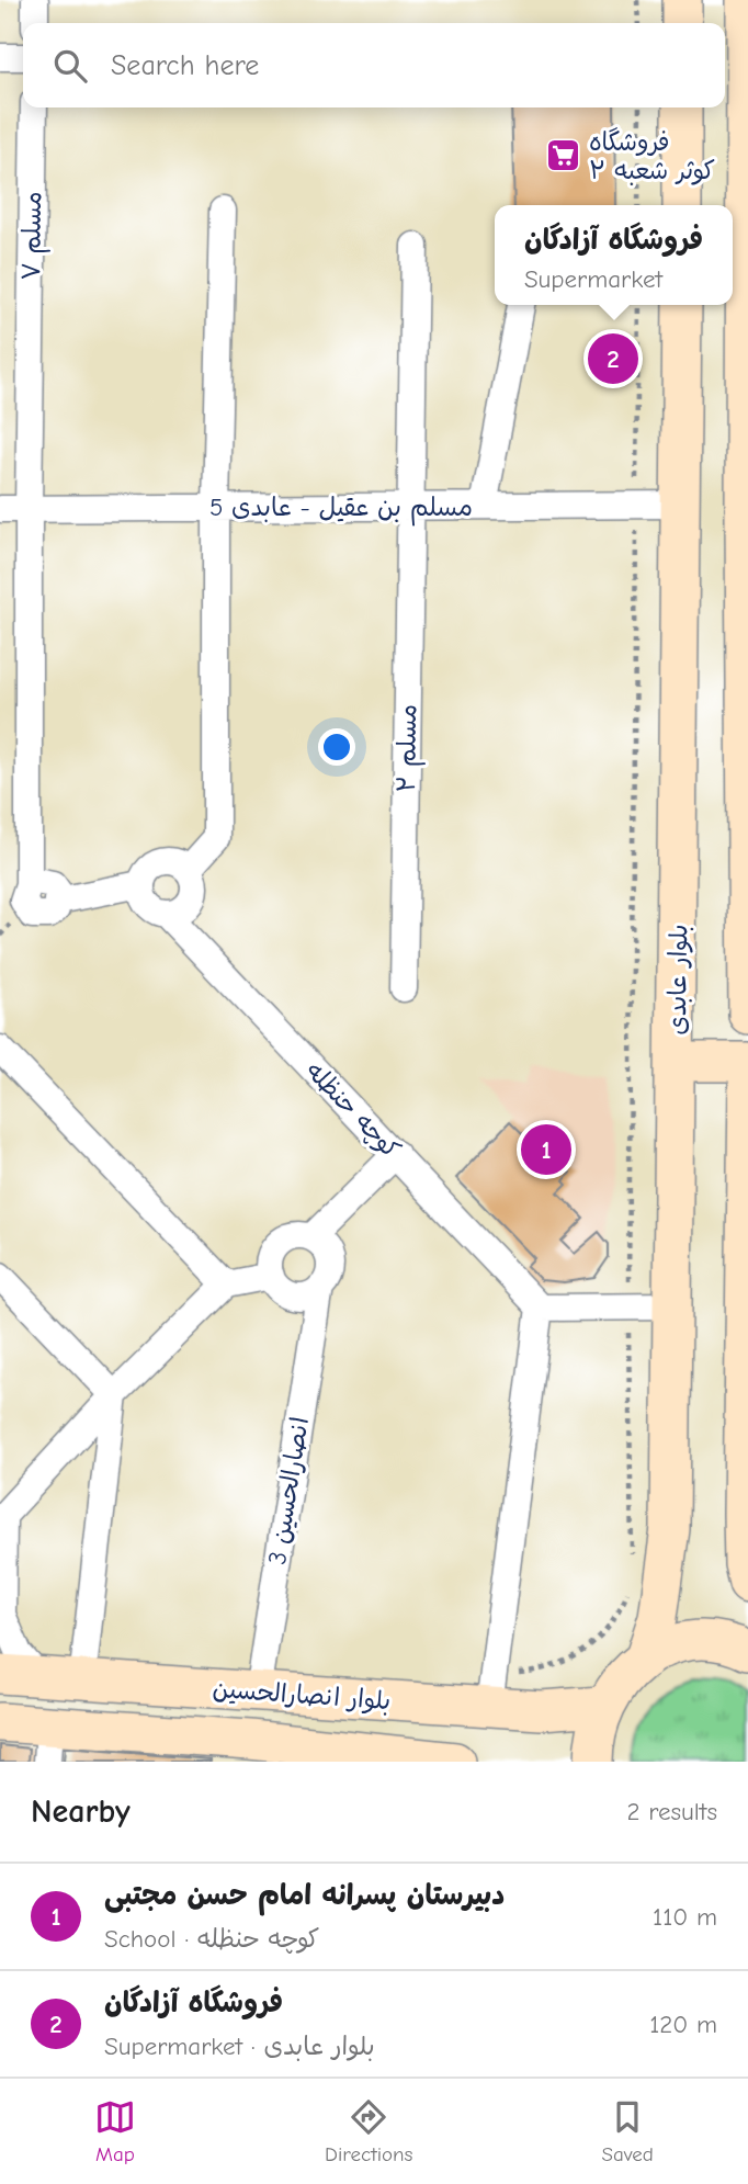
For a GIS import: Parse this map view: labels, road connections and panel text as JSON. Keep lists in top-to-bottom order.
{
  "streets": {
    "main road": ["بلوار عابدی", "بلوار انصارالحسین"],
    "street": [
      "مسلم ۷",
      "مسلم بن عقیل - عابدی 5",
      "مسلم ۲",
      "کوچه حنظله",
      "انصارالحسین 3"
    ]
  },
  "crossings": [
    ["مسلم ۷", "مسلم بن عقیل - عابدی 5"],
    ["مسلم ۷", "کوچه حنظله"],
    ["مسلم بن عقیل - عابدی 5", "مسلم ۲"],
    ["مسلم بن عقیل - عابدی 5", "بلوار عابدی"],
    ["انصارالحسین 3", "بلوار انصارالحسین"]
  ],
  "places": {
    "supermarket": ["فروشگاه کوثر شعبه ۲"]
  },
  "page": {
    "search": "Search here",
    "popup": ["فروشگاه آزادگان", "Supermarket"],
    "pins": ["2", "1"],
    "heading": ["Nearby", "2 results"],
    "list": [
      {
        "mark": "1",
        "name": "دبیرستان پسرانه امام حسن مجتبی",
        "note": "School · کوچه حنظله",
        "value": "110 m"
      },
      {
        "mark": "2",
        "name": "فروشگاه آزادگان",
        "note": "Supermarket · بلوار عابدی",
        "value": "120 m"
      }
    ],
    "nav": ["Map", "Directions", "Saved"]
  }
}
